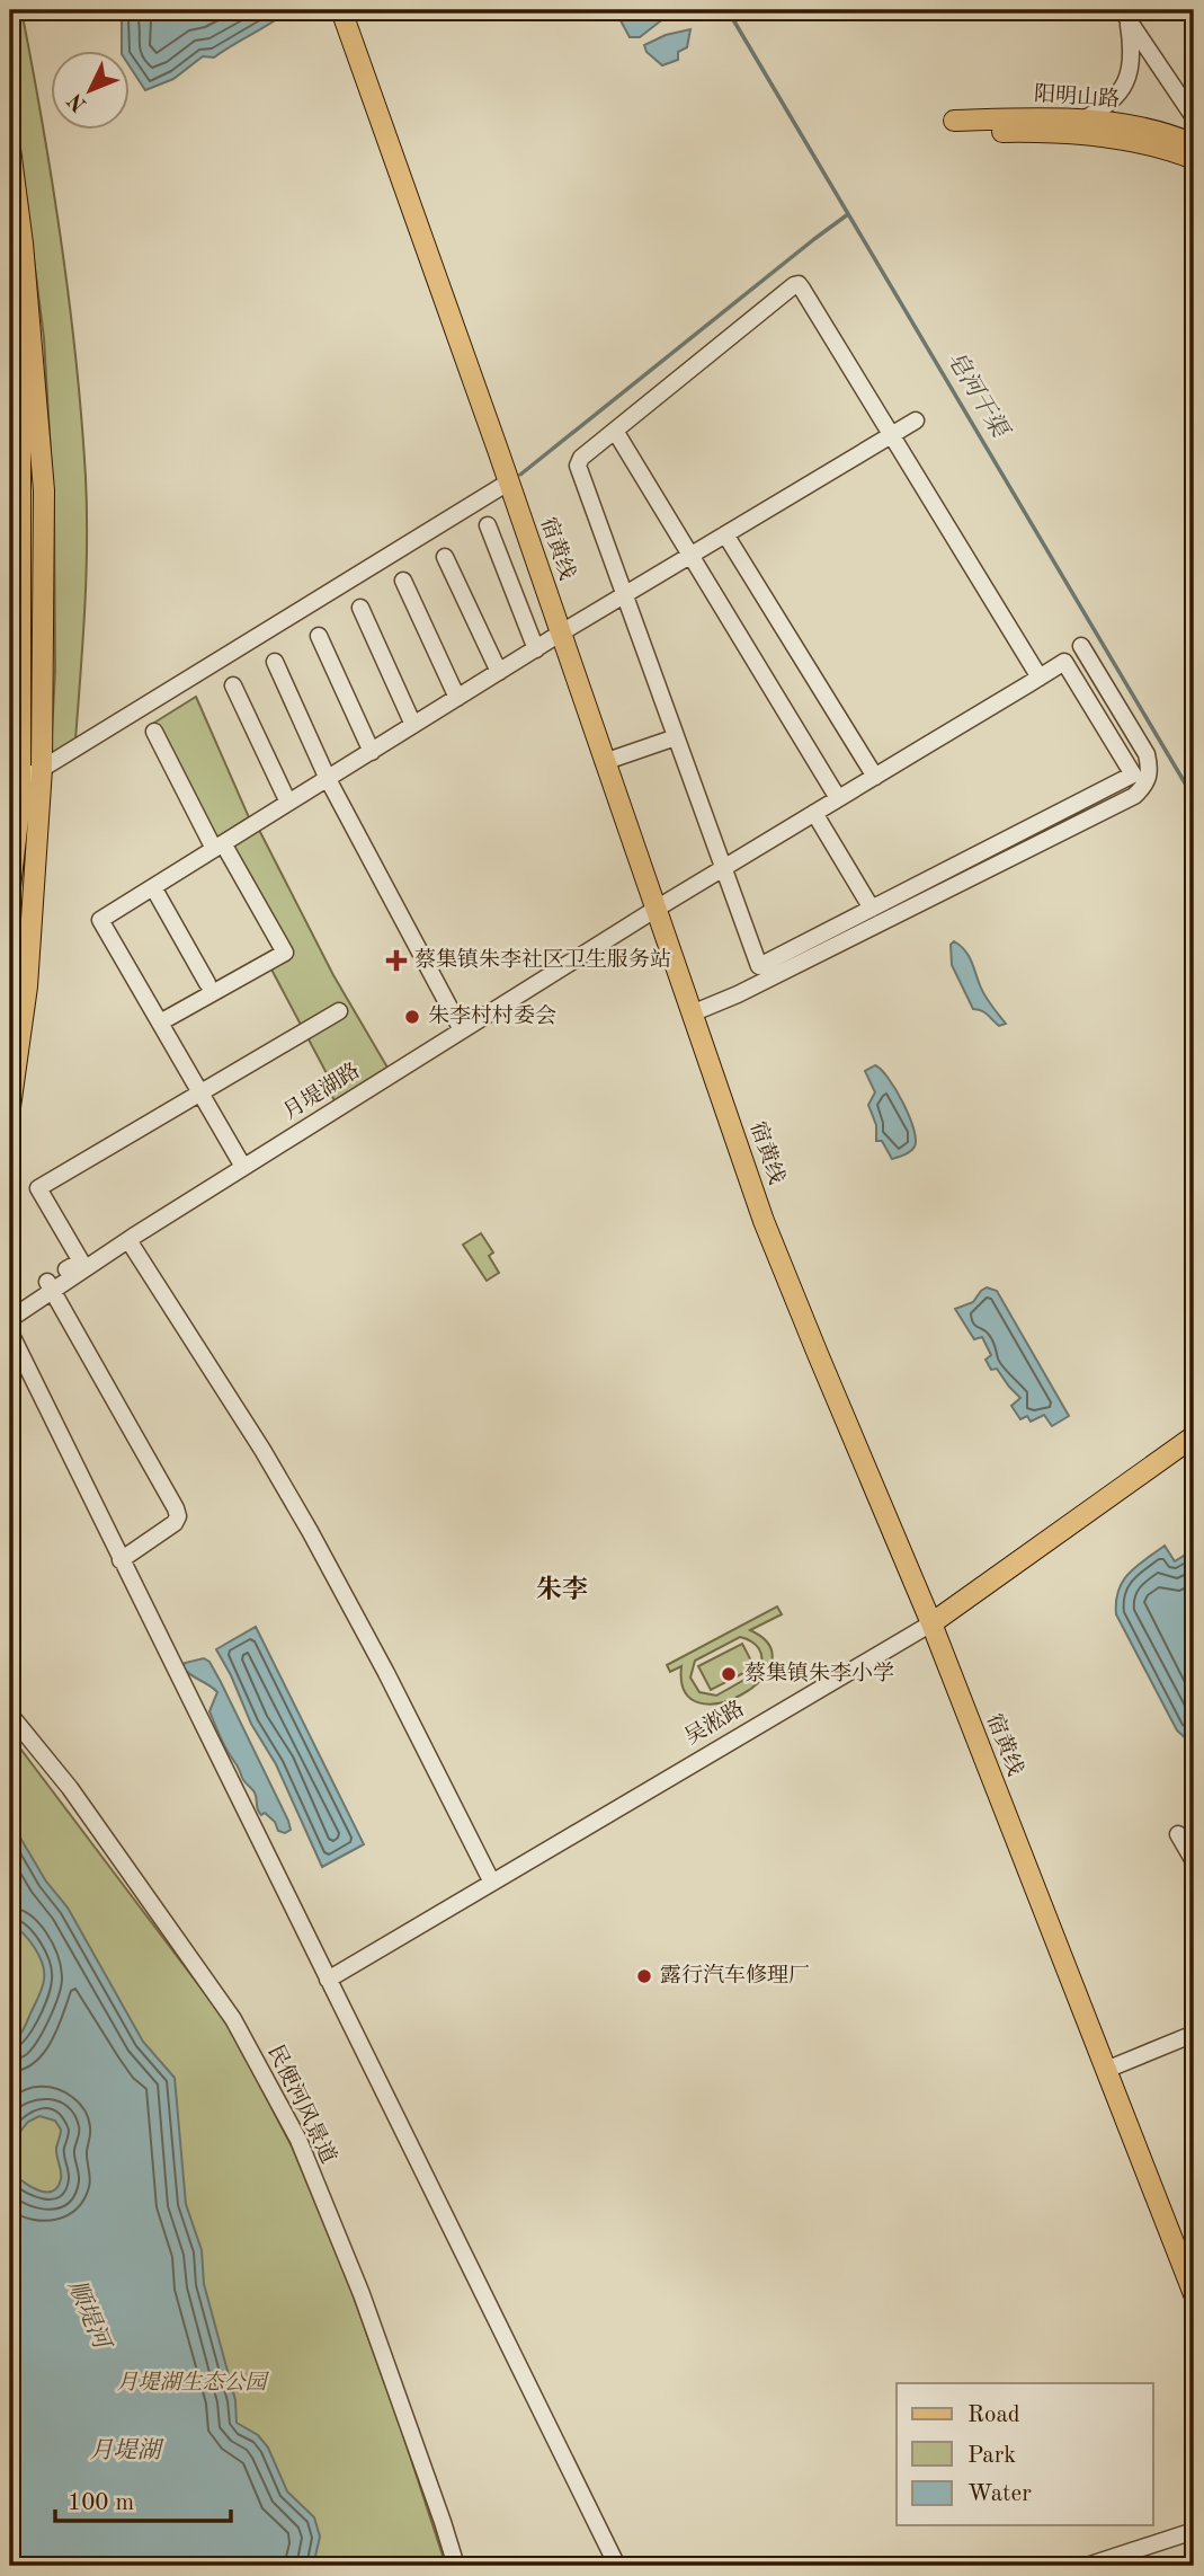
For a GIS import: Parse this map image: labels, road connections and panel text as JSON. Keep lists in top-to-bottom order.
{
  "streets": {
    "main road": ["阳明山路", "宿黄线", "吴淞路"],
    "street": ["月堤湖路", "民便河风景道"]
  },
  "crossings": [
    ["宿黄线", "月堤湖路"],
    ["宿黄线", "吴淞路"]
  ],
  "districts": ["朱李"],
  "water": ["皂河干渠", "顺堤河", "月堤湖"],
  "parks": ["月堤湖生态公园"],
  "places": {
    "health": ["蔡集镇朱李社区卫生服务站"],
    "other": ["朱李村村委会", "蔡集镇朱李小学", "露行汽车修理厂"]
  },
  "legend": ["Road", "Park", "Water"],
  "scale_bar": "100 m",
  "north": "bottom left"
}
